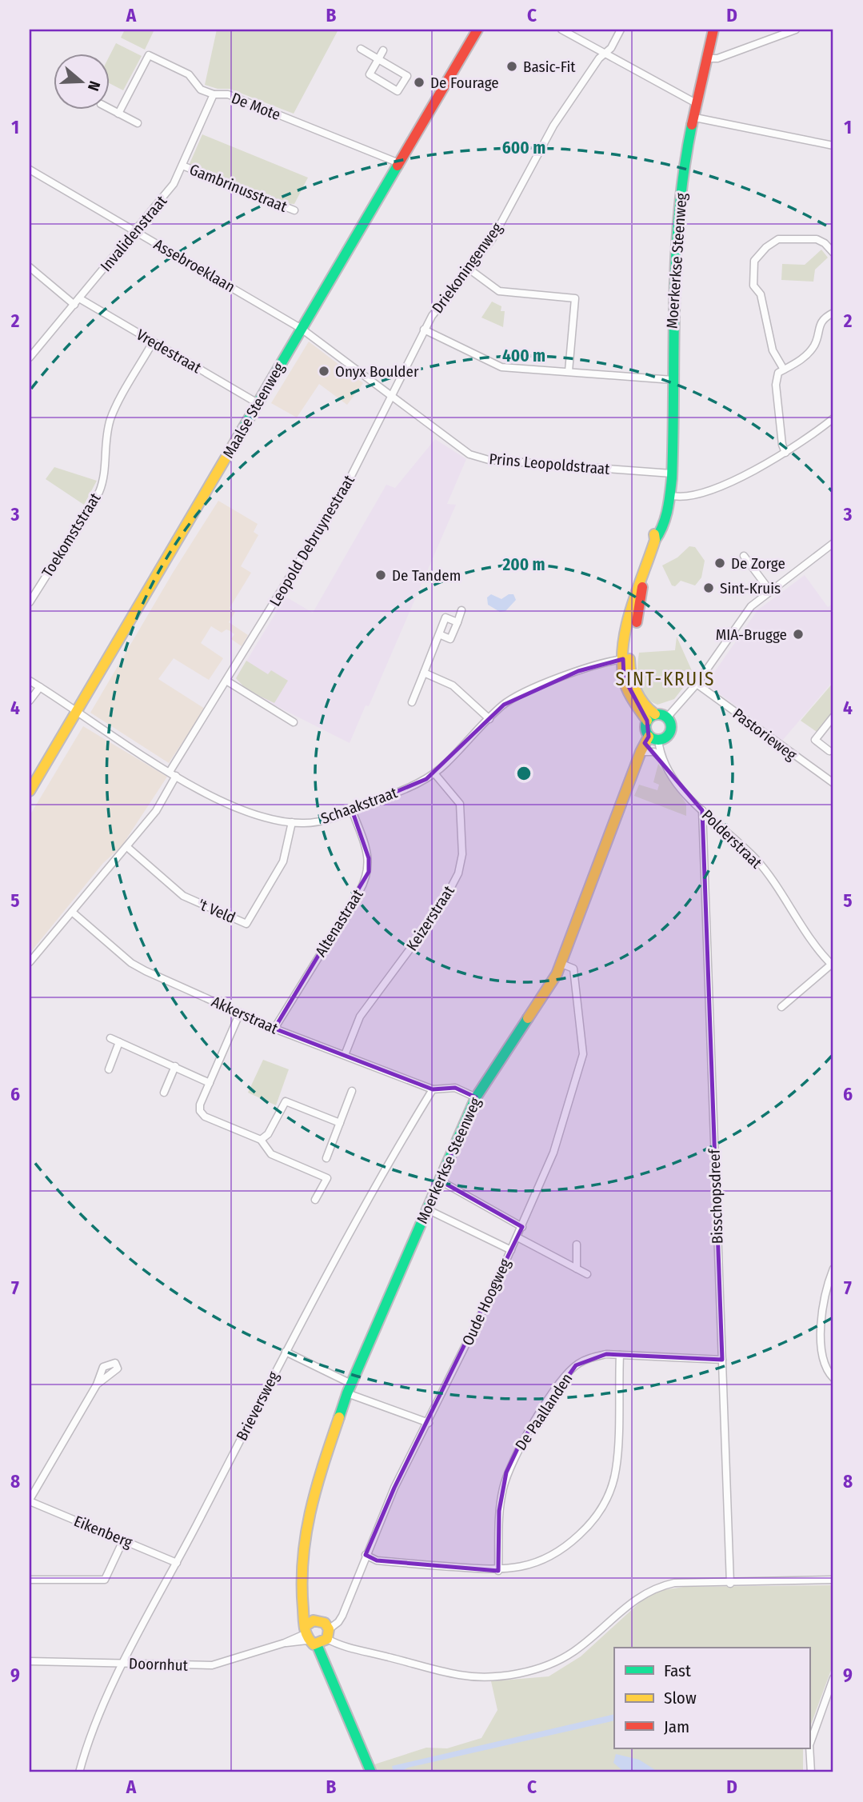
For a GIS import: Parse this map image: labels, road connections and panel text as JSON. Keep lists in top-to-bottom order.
{
  "streets": {
    "street": [
      "De Mote",
      "Gambrinusstraat",
      "Invalidenstraat",
      "Moerkerkse Steenweg",
      "Assebroeklaan",
      "Driekoningenweg",
      "Vredestraat",
      "Maalse Steenweg",
      "Prins Leopoldstraat",
      "Toekomststraat",
      "Leopold Debruynestraat",
      "Pastorieweg",
      "Schaakstraat",
      "Polderstraat",
      "'t Veld",
      "Keizerstraat",
      "Altenastraat",
      "Akkerstraat",
      "Bisschopsdreef",
      "Oude Hoogweg",
      "Brieversweg",
      "De Paallanden",
      "Eikenberg",
      "Doornhut"
    ]
  },
  "crossings": [
    ["De Mote", "Invalidenstraat"],
    ["De Mote", "Maalse Steenweg"],
    ["Gambrinusstraat", "Invalidenstraat"],
    ["Invalidenstraat", "Assebroeklaan"],
    ["Invalidenstraat", "Vredestraat"],
    ["Moerkerkse Steenweg", "Prins Leopoldstraat"],
    ["Moerkerkse Steenweg", "Schaakstraat"],
    ["Moerkerkse Steenweg", "Polderstraat"],
    ["Moerkerkse Steenweg", "Oude Hoogweg"],
    ["Moerkerkse Steenweg", "Doornhut"],
    ["Assebroeklaan", "Maalse Steenweg"],
    ["Assebroeklaan", "Prins Leopoldstraat"],
    ["Driekoningenweg", "Prins Leopoldstraat"],
    ["Driekoningenweg", "Leopold Debruynestraat"],
    ["Vredestraat", "Maalse Steenweg"],
    ["Vredestraat", "Toekomststraat"],
    ["Maalse Steenweg", "Prins Leopoldstraat"],
    ["Maalse Steenweg", "Schaakstraat"],
    ["Prins Leopoldstraat", "Leopold Debruynestraat"],
    ["Leopold Debruynestraat", "Schaakstraat"],
    ["Schaakstraat", "'t Veld"],
    ["Schaakstraat", "Keizerstraat"],
    ["Schaakstraat", "Altenastraat"],
    ["Polderstraat", "Bisschopsdreef"],
    ["Keizerstraat", "Akkerstraat"],
    ["Altenastraat", "Akkerstraat"],
    ["Akkerstraat", "Brieversweg"],
    ["Bisschopsdreef", "De Paallanden"],
    ["Oude Hoogweg", "Doornhut"],
    ["Brieversweg", "Eikenberg"],
    ["Brieversweg", "Doornhut"]
  ],
  "districts": ["SINT-KRUIS"],
  "places": [
    "Basic-Fit",
    "De Fourage",
    "Onyx Boulder",
    "De Zorge",
    "De Tandem",
    "Sint-Kruis",
    "MIA-Brugge"
  ],
  "legend": ["Fast", "Slow", "Jam"],
  "north": "right",
  "grid": {
    "columns": [
      "A",
      "B",
      "C",
      "D"
    ],
    "rows": [
      "1",
      "2",
      "3",
      "4",
      "5",
      "6",
      "7",
      "8",
      "9"
    ]
  },
  "rings": ["600 m", "400 m", "200 m"]
}
